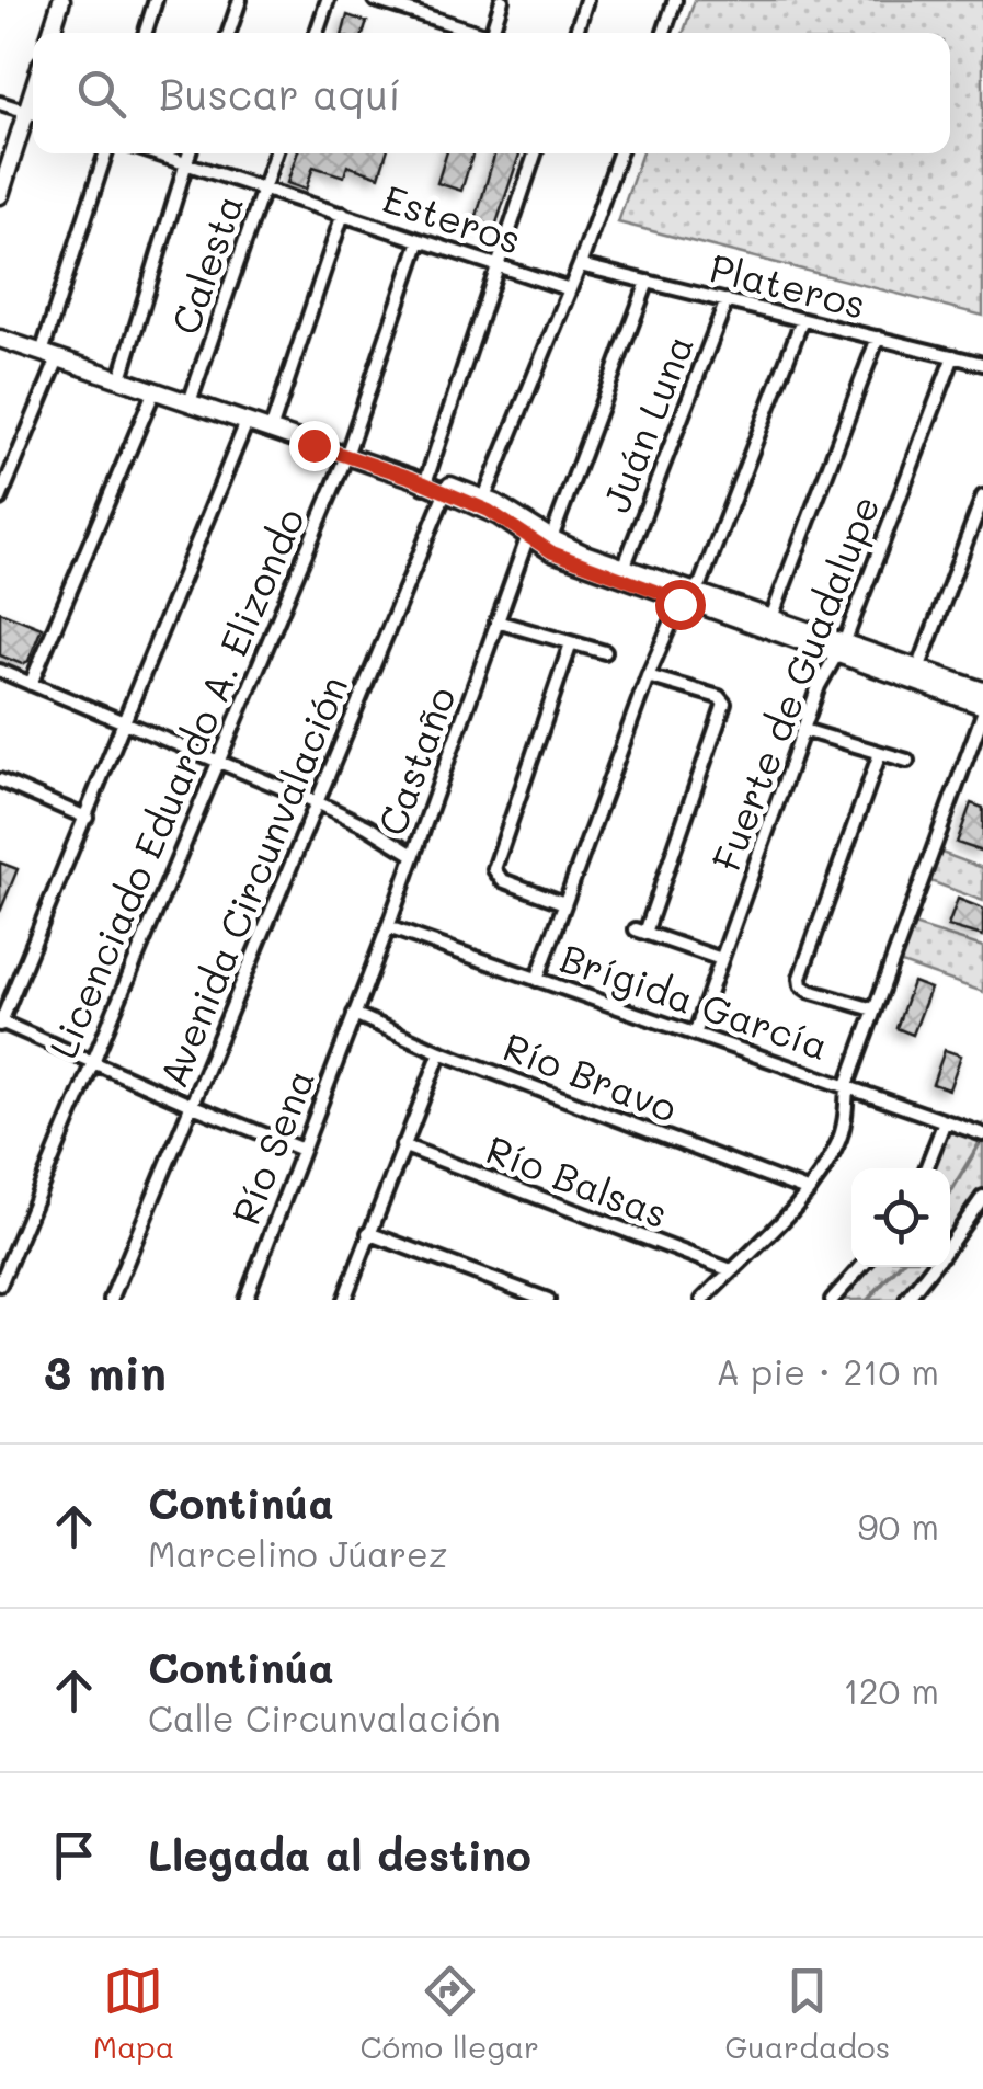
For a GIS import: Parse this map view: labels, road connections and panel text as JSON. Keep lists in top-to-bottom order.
{
  "streets": {
    "street": [
      "Esteros",
      "Calesta",
      "Plateros",
      "Juán Luna",
      "Fuerte de Guadalupe",
      "Castaño",
      "Licenciado Eduardo A. Elizondo",
      "Avenida Circunvalación",
      "Brígida García",
      "Río Bravo",
      "Río Sena",
      "Río Balsas"
    ]
  },
  "crossings": [
    ["Esteros", "Calesta"],
    ["Esteros", "Licenciado Eduardo A. Elizondo"],
    ["Plateros", "Juán Luna"],
    ["Plateros", "Fuerte de Guadalupe"],
    ["Fuerte de Guadalupe", "Brígida García"],
    ["Castaño", "Brígida García"],
    ["Castaño", "Río Bravo"],
    ["Castaño", "Río Sena"],
    ["Río Bravo", "Río Sena"]
  ],
  "page": {
    "search": "Buscar aquí",
    "heading": ["3 min", "A pie · 210 m"],
    "list": [
      ["Continúa", "Marcelino Júarez", "90 m"],
      ["Continúa", "Calle Circunvalación", "120 m"],
      "Llegada al destino"
    ],
    "nav": ["Mapa", "Cómo llegar", "Guardados"]
  }
}
